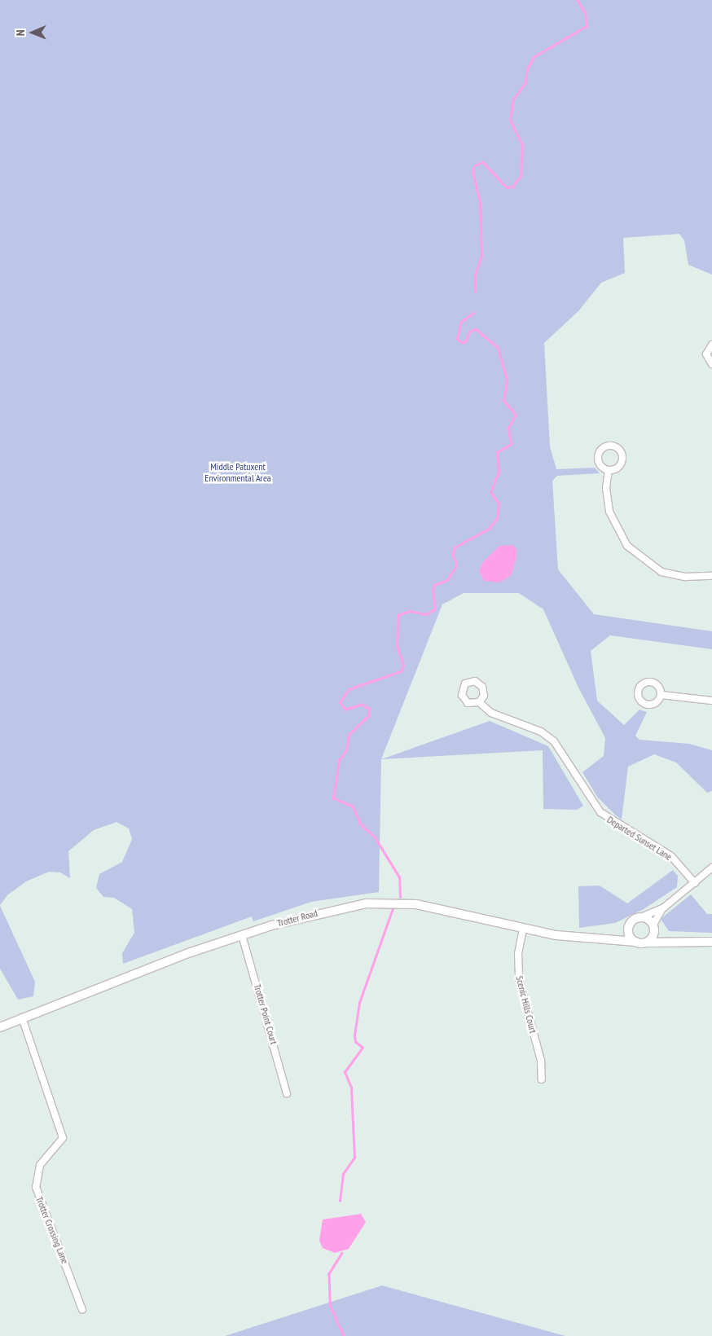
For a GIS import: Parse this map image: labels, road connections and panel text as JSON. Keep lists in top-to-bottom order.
{
  "streets": {
    "street": [
      "Departed Sunset Lane",
      "Trotter Road",
      "Scenic Hills Court",
      "Trotter Point Court",
      "Trotter Crossing Lane"
    ]
  },
  "crossings": [
    ["Trotter Road", "Scenic Hills Court"],
    ["Trotter Road", "Trotter Point Court"],
    ["Trotter Road", "Trotter Crossing Lane"]
  ],
  "parks": ["Middle Patuxent Environmental Area"],
  "north": "left"
}
